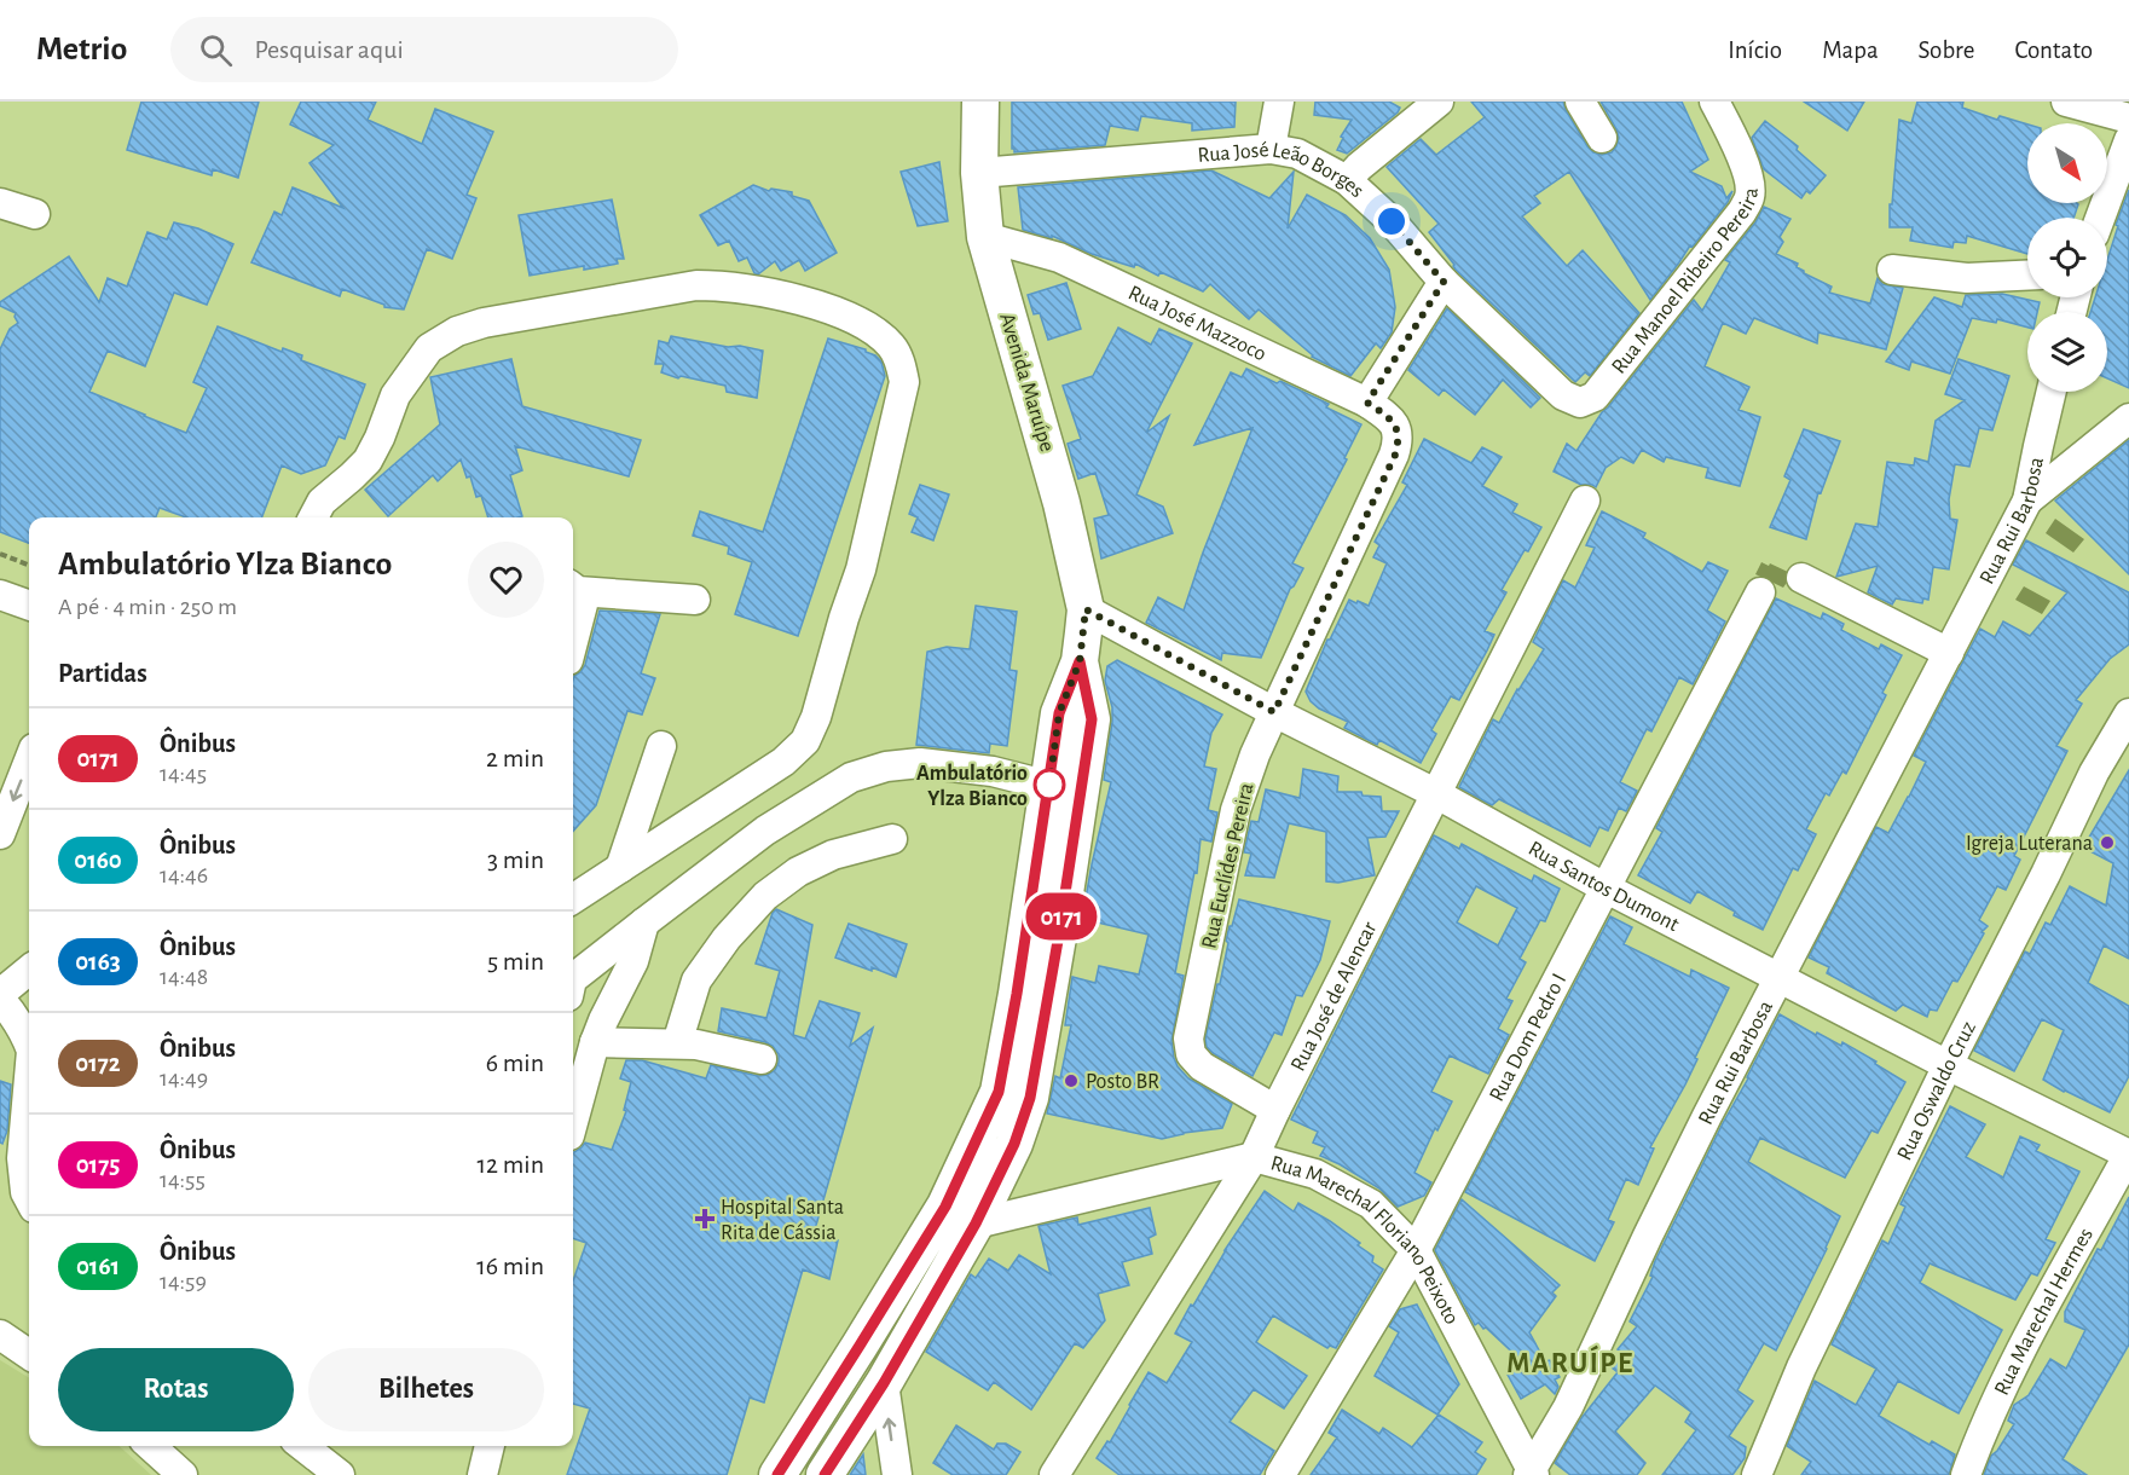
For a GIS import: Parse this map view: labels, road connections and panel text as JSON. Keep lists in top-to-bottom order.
{
  "streets": {
    "main road": ["Avenida Maruípe"],
    "street": [
      "Rua José Leão Borges",
      "Rua Manoel Ribeiro Pereira",
      "Rua José Mazzoco",
      "Rua Rui Barbosa",
      "Rua Euclídes Pereira",
      "Rua Santos Dumont",
      "Rua José de Alencar",
      "Rua Dom Pedro I",
      "Rua Oswaldo Cruz",
      "Rua Marechal Floriano Peixoto",
      "Rua Marechal Hermes"
    ]
  },
  "crossings": [
    ["Rua José Leão Borges", "Rua Manoel Ribeiro Pereira"],
    ["Rua José Leão Borges", "Avenida Maruípe"],
    ["Rua José Mazzoco", "Avenida Maruípe"],
    ["Rua José Mazzoco", "Rua Euclídes Pereira"],
    ["Avenida Maruípe", "Rua Santos Dumont"],
    ["Avenida Maruípe", "Rua Marechal Floriano Peixoto"],
    ["Rua Rui Barbosa", "Rua Santos Dumont"],
    ["Rua Rui Barbosa", "Rua Marechal Floriano Peixoto"],
    ["Rua Euclídes Pereira", "Rua Santos Dumont"],
    ["Rua Euclídes Pereira", "Rua José de Alencar"],
    ["Rua Santos Dumont", "Rua José de Alencar"],
    ["Rua Santos Dumont", "Rua Dom Pedro I"],
    ["Rua Santos Dumont", "Rua Oswaldo Cruz"],
    ["Rua Santos Dumont", "Rua Marechal Hermes"],
    ["Rua José de Alencar", "Rua Marechal Floriano Peixoto"],
    ["Rua Dom Pedro I", "Rua Marechal Floriano Peixoto"]
  ],
  "districts": ["MARUÍPE"],
  "places": {
    "other": ["Ambulatório Ylza Bianco", "Igreja Luterana", "Posto BR"],
    "health": ["Hospital Santa Rita de Cássia"]
  },
  "lines": ["bus line 0171"],
  "north": "bottom right",
  "page": {
    "header": "Metrio",
    "search": "Pesquisar aqui",
    "nav": [
      "Início",
      "Mapa",
      "Sobre",
      "Contato"
    ],
    "on_map": "0171",
    "heading": [
      ["Ambulatório Ylza Bianco", "A pé · 4 min · 250 m"],
      "Partidas"
    ],
    "list": [
      {
        "mark": "0171",
        "name": "Ônibus",
        "note": "14:45",
        "value": "2 min"
      },
      {
        "mark": "0160",
        "name": "Ônibus",
        "note": "14:46",
        "value": "3 min"
      },
      {
        "mark": "0163",
        "name": "Ônibus",
        "note": "14:48",
        "value": "5 min"
      },
      {
        "mark": "0172",
        "name": "Ônibus",
        "note": "14:49",
        "value": "6 min"
      },
      {
        "mark": "0175",
        "name": "Ônibus",
        "note": "14:55",
        "value": "12 min"
      },
      {
        "mark": "0161",
        "name": "Ônibus",
        "note": "14:59",
        "value": "16 min"
      }
    ],
    "buttons": ["Rotas", "Bilhetes"]
  }
}
